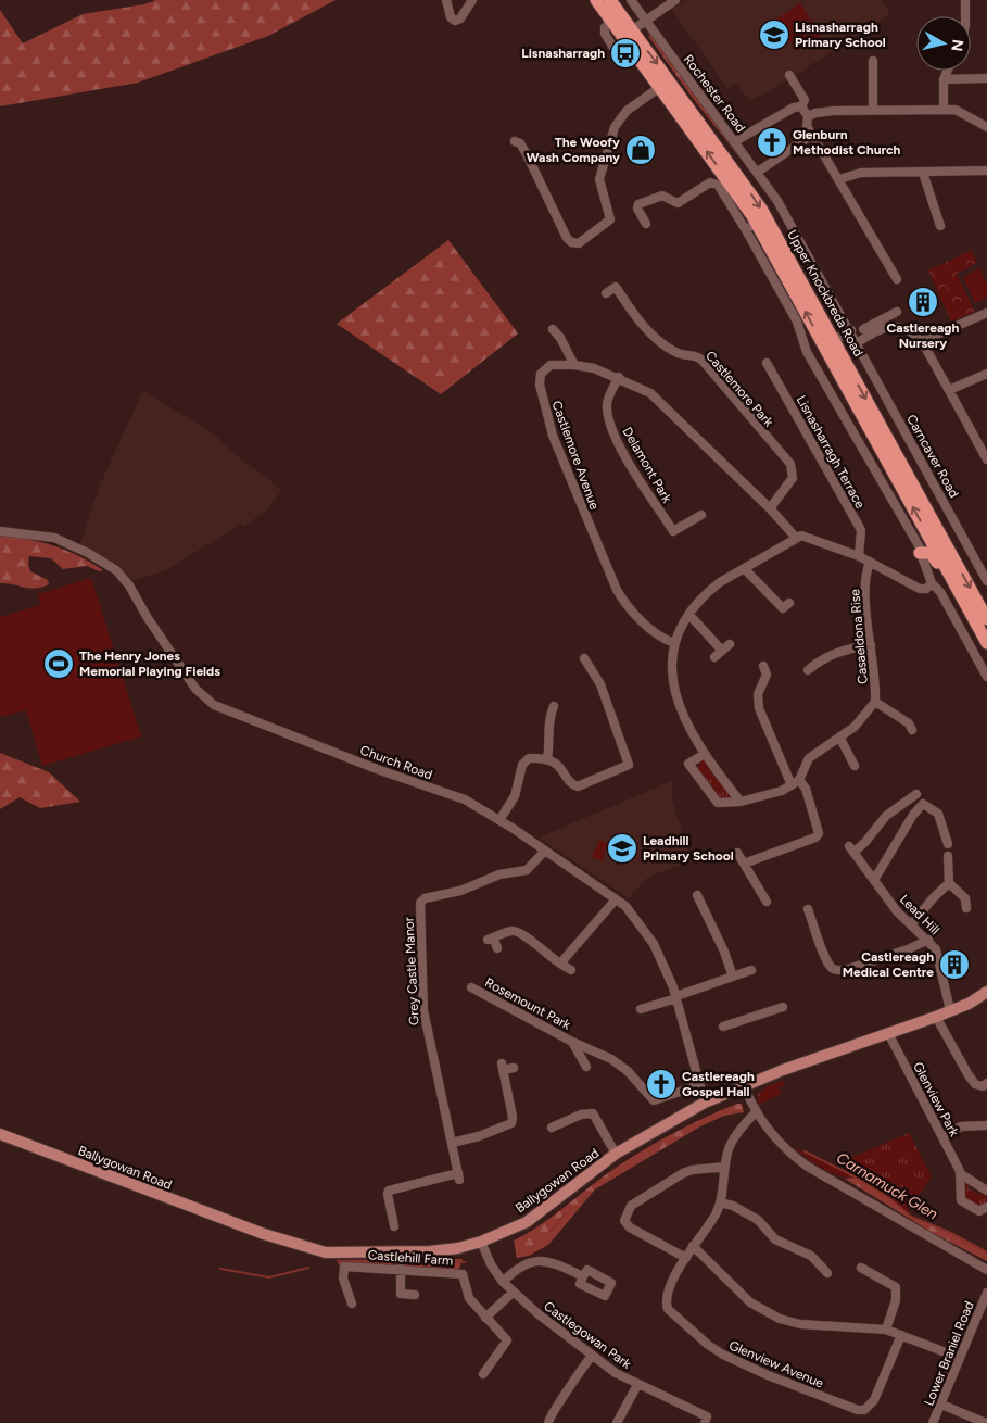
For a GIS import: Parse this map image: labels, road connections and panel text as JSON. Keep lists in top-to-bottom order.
{
  "streets": {
    "highway": ["Upper Knockbreda Road"],
    "main road": ["Ballygowan Road"],
    "street": [
      "Rochester Road",
      "Castlemore Park",
      "Lisnasharragh Terrace",
      "Castlemore Avenue",
      "Carncaver Road",
      "Delamont Park",
      "Casaeldona Rise",
      "Church Road",
      "Lead Hill",
      "Grey Castle Manor",
      "Rosemount Park",
      "Glenview Park",
      "Castlehill Farm",
      "Castlegowan Park",
      "Lower Braniel Road",
      "Glenview Avenue"
    ]
  },
  "crossings": [
    ["Rochester Road", "Upper Knockbreda Road"],
    ["Rochester Road", "Carncaver Road"],
    ["Castlemore Park", "Castlemore Avenue"],
    ["Castlemore Avenue", "Delamont Park"],
    ["Church Road", "Grey Castle Manor"],
    ["Church Road", "Rosemount Park"],
    ["Church Road", "Ballygowan Road"],
    ["Lead Hill", "Ballygowan Road"],
    ["Glenview Park", "Ballygowan Road"],
    ["Ballygowan Road", "Castlegowan Park"]
  ],
  "water": ["Carnamuck Glen"],
  "places": {
    "school or university": ["Lisnasharragh Primary School", "Leadhill Primary School"],
    "bus stop": ["Lisnasharragh"],
    "church": ["Glenburn Methodist Church", "Castlereagh Gospel Hall"],
    "shop": ["The Woofy Wash Company"],
    "building": ["Castlereagh Nursery", "Castlereagh Medical Centre"],
    "sports": ["The Henry Jones Memorial Playing Fields"]
  },
  "north": "right"
}
